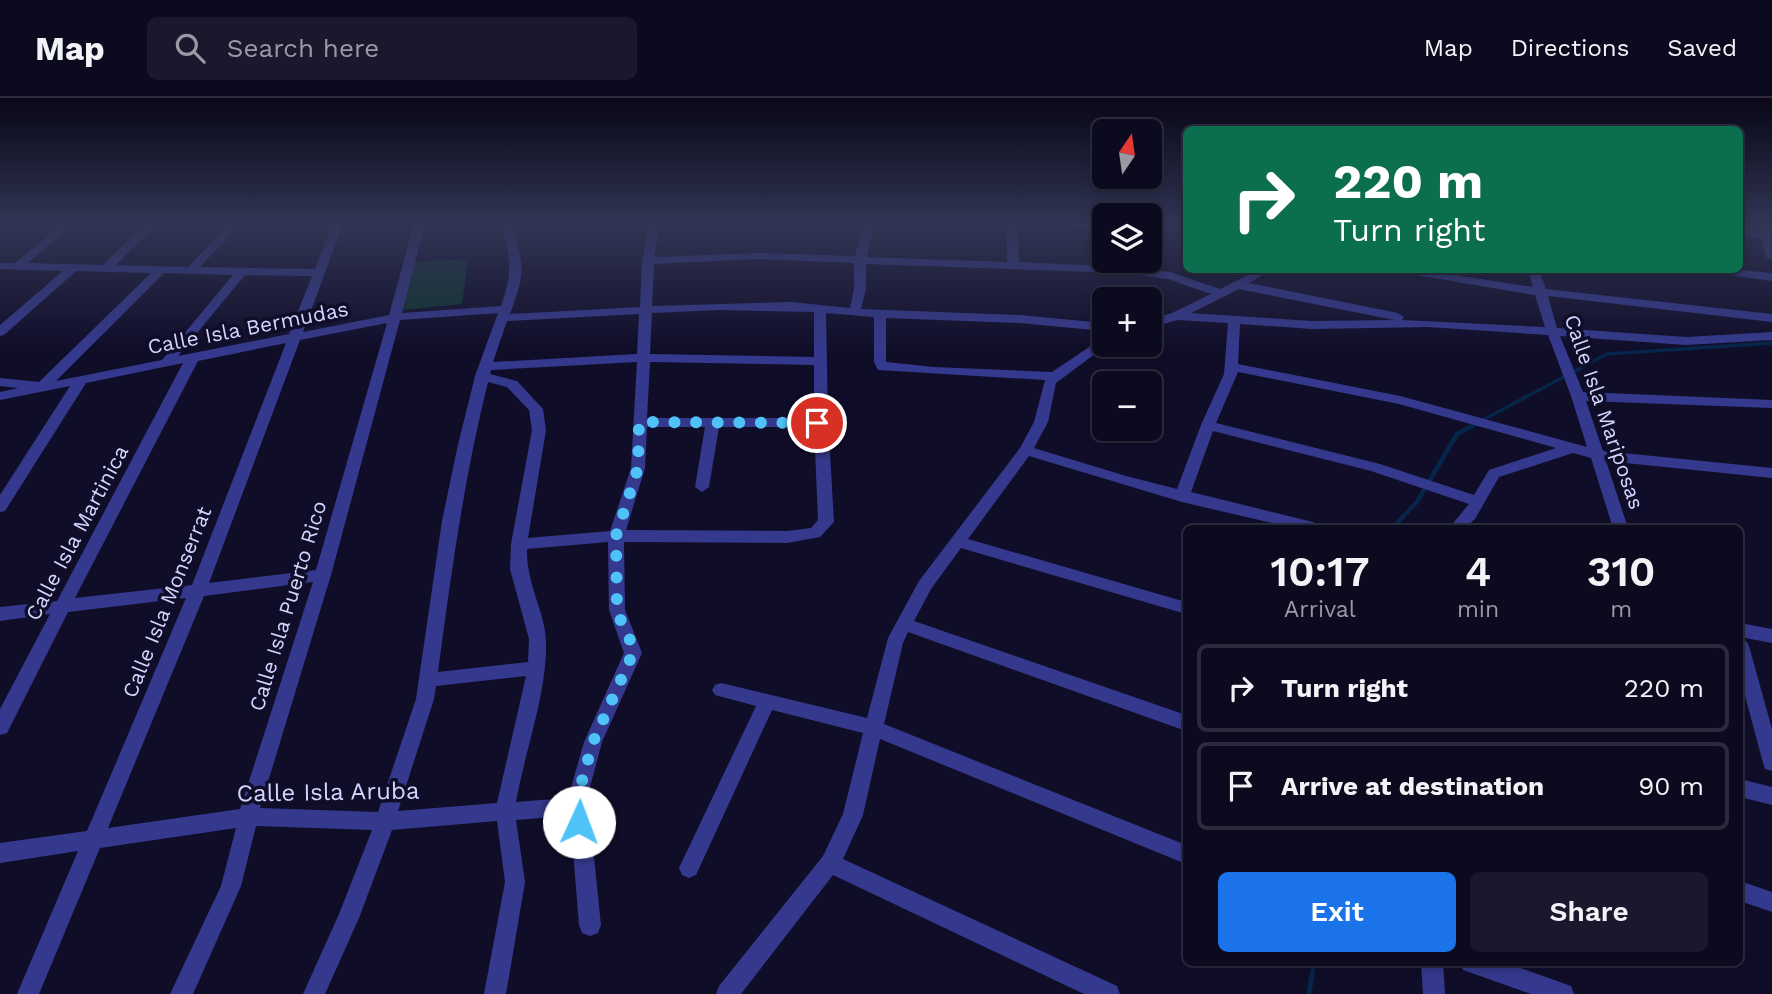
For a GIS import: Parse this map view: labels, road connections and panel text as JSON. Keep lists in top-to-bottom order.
{
  "streets": {
    "street": [
      "Calle Isla Bermudas",
      "Calle Isla Mariposas",
      "Calle Isla Martinica",
      "Calle Isla Monserrat",
      "Calle Isla Puerto Rico",
      "Calle Isla Aruba"
    ]
  },
  "crossings": [
    ["Calle Isla Bermudas", "Calle Isla Martinica"],
    ["Calle Isla Bermudas", "Calle Isla Monserrat"],
    ["Calle Isla Bermudas", "Calle Isla Puerto Rico"],
    ["Calle Isla Monserrat", "Calle Isla Aruba"],
    ["Calle Isla Puerto Rico", "Calle Isla Aruba"]
  ],
  "north": "top",
  "page": {
    "header": "Map",
    "search": "Search here",
    "nav": ["Map", "Directions", "Saved"],
    "map_buttons": ["+", "−"],
    "turn": ["220 m", "Turn right"],
    "eta": [
      "10:17",
      "Arrival",
      "4",
      "min",
      "310",
      "m"
    ],
    "list": [
      {
        "name": "Turn right",
        "value": "220 m"
      },
      {
        "name": "Arrive at destination",
        "value": "90 m"
      }
    ],
    "buttons": ["Exit", "Share"]
  }
}
